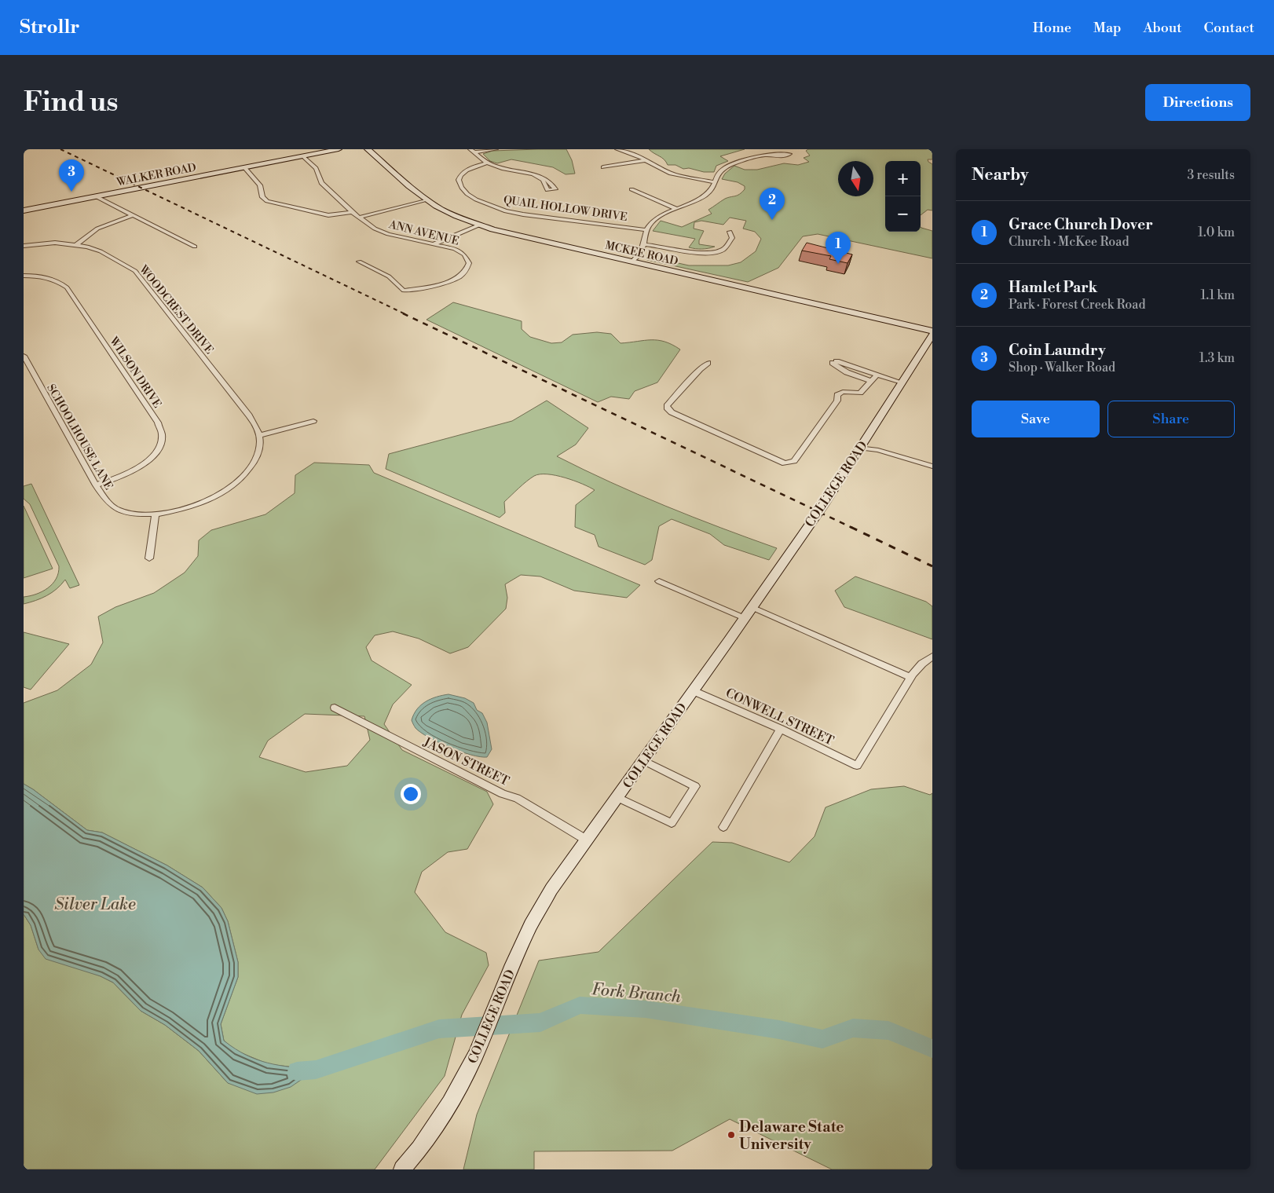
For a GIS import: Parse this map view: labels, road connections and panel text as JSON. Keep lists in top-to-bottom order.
{
  "streets": {
    "street": [
      "WALKER ROAD",
      "QUAIL HOLLOW DRIVE",
      "ANN AVENUE",
      "MCKEE ROAD",
      "WOODCREST DRIVE",
      "WILSON DRIVE",
      "SCHOOLHOUSE LANE",
      "COLLEGE ROAD",
      "CONWELL STREET",
      "JASON STREET"
    ]
  },
  "crossings": [
    ["WALKER ROAD", "ANN AVENUE"],
    ["WILSON DRIVE", "SCHOOLHOUSE LANE"],
    ["COLLEGE ROAD", "CONWELL STREET"],
    ["COLLEGE ROAD", "JASON STREET"]
  ],
  "water": ["Silver Lake", "Fork Branch"],
  "places": ["Delaware State University"],
  "north": "bottom",
  "page": {
    "header": "Strollr",
    "nav": [
      "Home",
      "Map",
      "About",
      "Contact"
    ],
    "buttons": [
      "Directions",
      ["Save", "Share"]
    ],
    "title": "Find us",
    "heading": ["Nearby", "3 results"],
    "pins": ["3", "2", "1"],
    "map_buttons": ["+", "−"],
    "list": [
      {
        "mark": "1",
        "name": "Grace Church Dover",
        "note": "Church · McKee Road",
        "value": "1.0 km"
      },
      {
        "mark": "2",
        "name": "Hamlet Park",
        "note": "Park · Forest Creek Road",
        "value": "1.1 km"
      },
      {
        "mark": "3",
        "name": "Coin Laundry",
        "note": "Shop · Walker Road",
        "value": "1.3 km"
      }
    ]
  }
}
